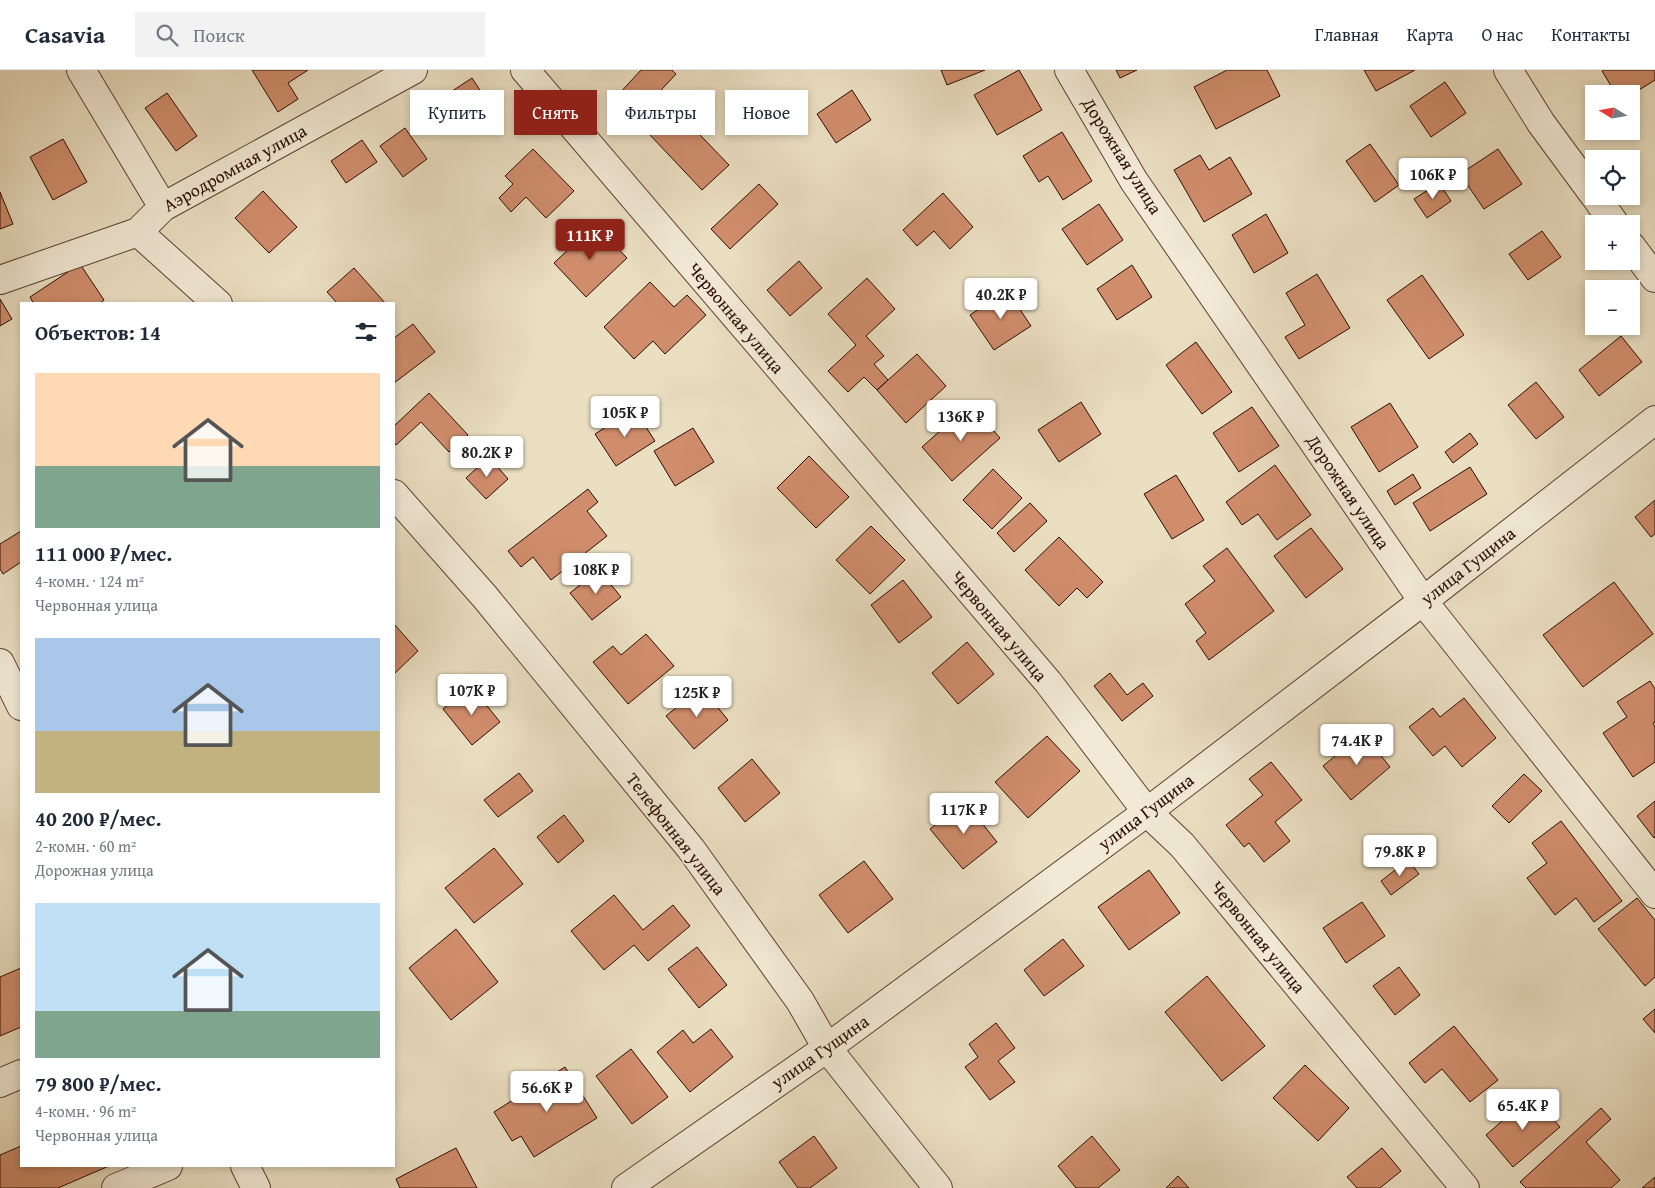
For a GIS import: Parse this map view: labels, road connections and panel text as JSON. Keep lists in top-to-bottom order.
{
  "streets": {
    "street": [
      "Дорожная улица",
      "Аэродромная улица",
      "Червонная улица",
      "улица Гущина",
      "Телефонная улица"
    ]
  },
  "crossings": [
    ["Дорожная улица", "улица Гущина"],
    ["Червонная улица", "улица Гущина"],
    ["улица Гущина", "Телефонная улица"]
  ],
  "north": "left",
  "page": {
    "header": "Casavia",
    "search": "Поиск",
    "nav": [
      "Главная",
      "Карта",
      "О нас",
      "Контакты"
    ],
    "map_buttons": ["+", "−"],
    "chip": [
      "Купить",
      "Снять",
      "Фильтры",
      "Новое"
    ],
    "price": [
      "106K ₽",
      "111K ₽",
      "40.2K ₽",
      "105K ₽",
      "136K ₽",
      "80.2K ₽",
      "108K ₽",
      "107K ₽",
      "125K ₽",
      "74.4K ₽",
      "117K ₽",
      "79.8K ₽",
      "56.6K ₽",
      "65.4K ₽"
    ],
    "heading": "Объектов: 14",
    "list": [
      {
        "name": "111 000 ₽/мес.",
        "note": "4-комн. · 124 m² · Червонная улица"
      },
      {
        "name": "40 200 ₽/мес.",
        "note": "2-комн. · 60 m² · Дорожная улица"
      },
      {
        "name": "79 800 ₽/мес.",
        "note": "4-комн. · 96 m² · Червонная улица"
      }
    ]
  }
}
